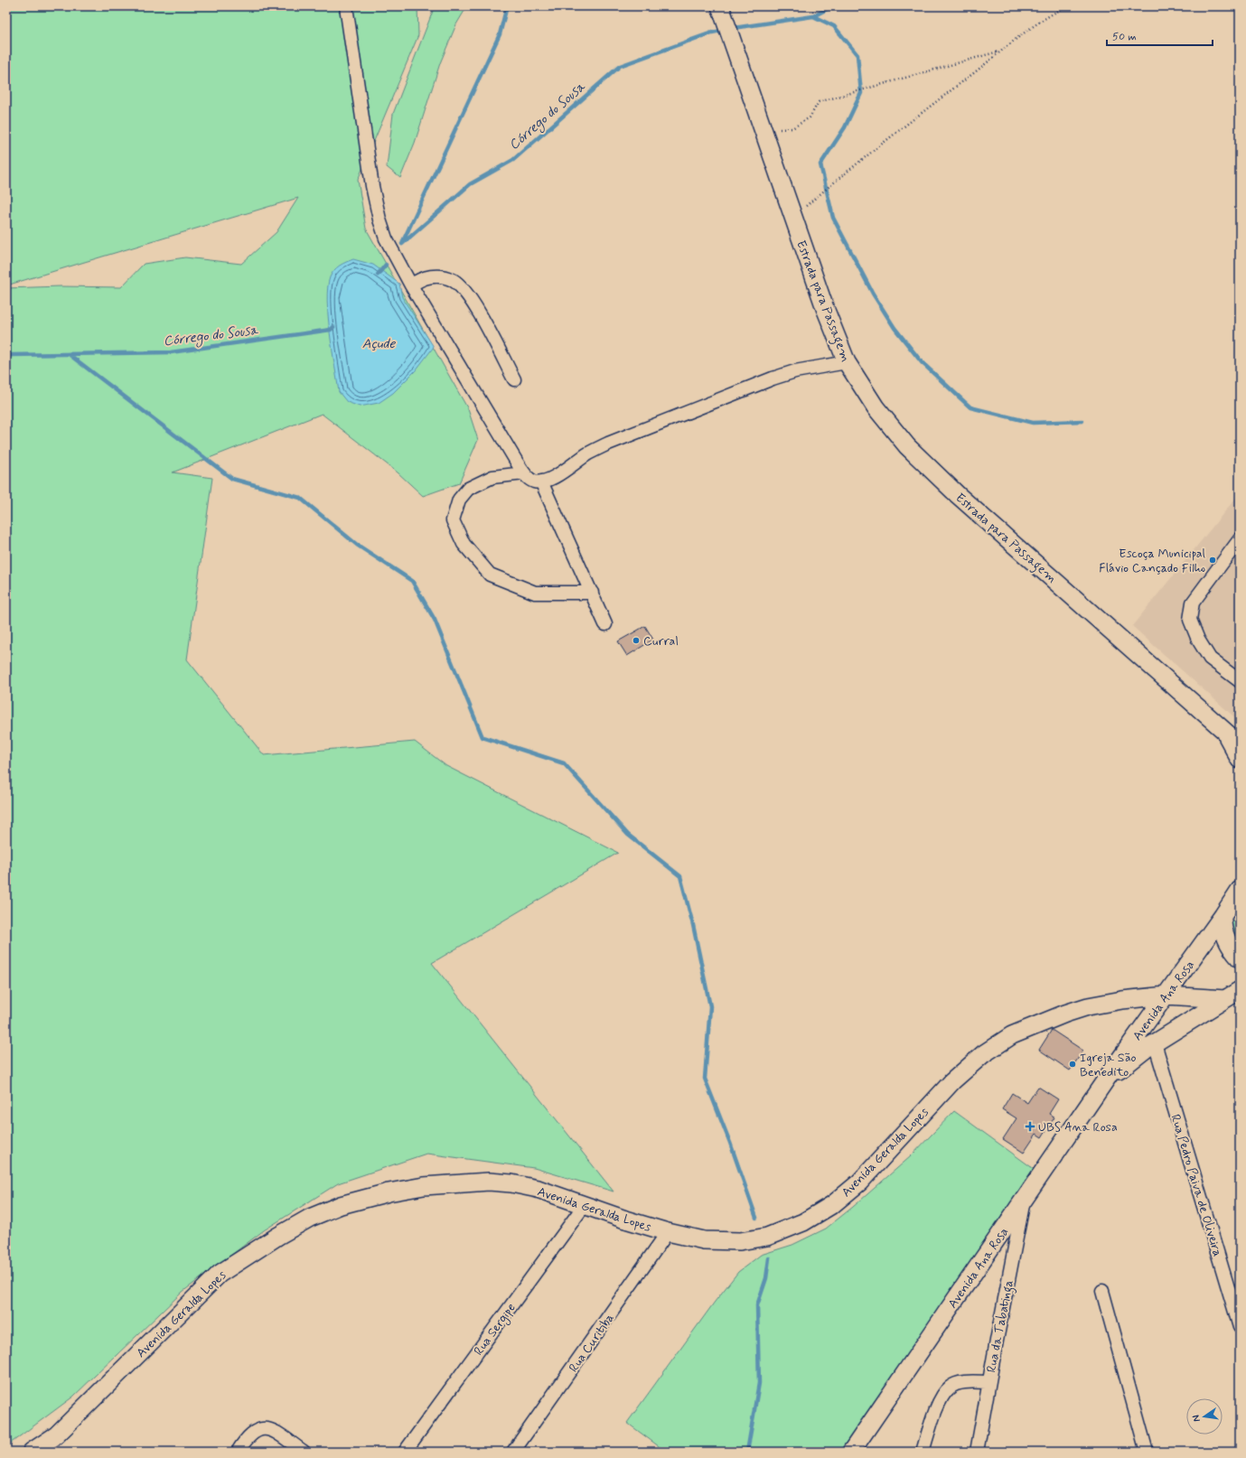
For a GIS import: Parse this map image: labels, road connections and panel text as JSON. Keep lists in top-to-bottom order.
{
  "streets": {
    "main road": ["Estrada para Passagem", "Avenida Ana Rosa", "Avenida Geralda Lopes"],
    "street": [
      "Rua Pedro Paiva de Oliveira",
      "Rua da Tabatinga",
      "Rua Sergipe",
      "Rua Curitiba"
    ]
  },
  "crossings": [
    ["Avenida Ana Rosa", "Avenida Geralda Lopes"],
    ["Avenida Ana Rosa", "Rua Pedro Paiva de Oliveira"],
    ["Avenida Ana Rosa", "Rua da Tabatinga"],
    ["Avenida Geralda Lopes", "Rua Sergipe"],
    ["Avenida Geralda Lopes", "Rua Curitiba"]
  ],
  "water": ["Córrego do Sousa", "Açude"],
  "places": {
    "other": ["Escoça Municipal Flávio Cançado Filho", "Curral", "Igreja São Benedito"],
    "health": ["UBS Ana Rosa"]
  },
  "scale_bar": "50 m",
  "north": "left"
}
